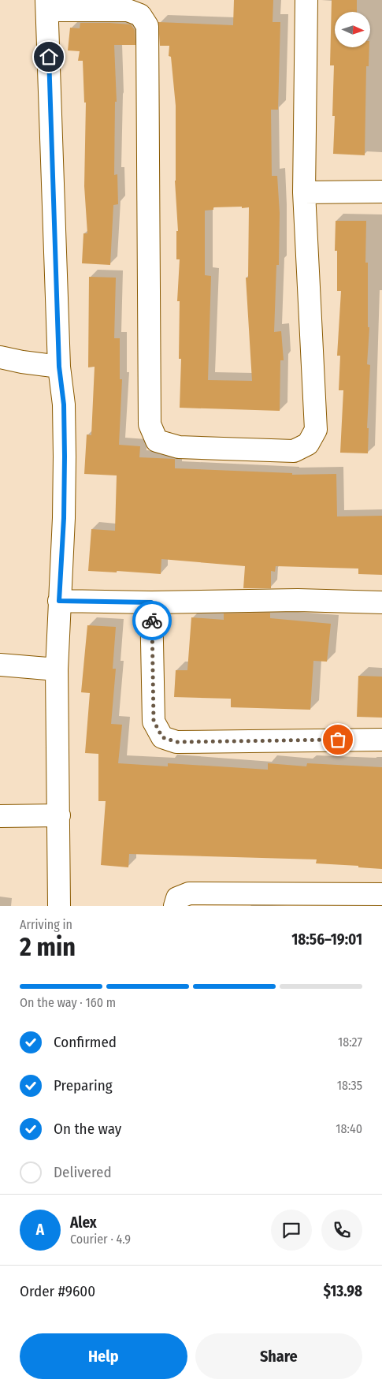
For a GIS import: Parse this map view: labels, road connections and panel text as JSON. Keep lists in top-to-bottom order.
{
  "north": "right",
  "page": {
    "heading": ["2 min", "Arriving in", "18:56–19:01"],
    "panel": [
      "Alex",
      "Courier · 4.9",
      "Order #9600",
      "$13.98"
    ],
    "bar": "On the way · 160 m",
    "list": [
      ["Confirmed", "18:27"],
      ["Preparing", "18:35"],
      ["On the way", "18:40"],
      "Delivered"
    ],
    "round": "A",
    "buttons": ["Help", "Share"]
  }
}
